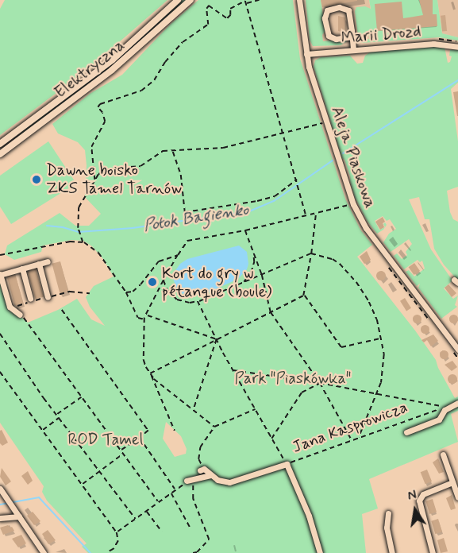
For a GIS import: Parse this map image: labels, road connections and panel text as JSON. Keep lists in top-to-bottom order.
{
  "streets": {
    "main road": ["Elektryczna"],
    "street": ["Marii Drozd", "Aleja Piaskowa", "Jana Kasprowicza"]
  },
  "crossings": [
    ["Marii Drozd", "Aleja Piaskowa"]
  ],
  "water": ["Potok Bagienko"],
  "parks": ["Park \"Piaskówka\"", "ROD Tamel"],
  "places": ["Dawne boisko ZKS Tamel Tarnów", "Kort do gry w pétanque (boule)"],
  "north": "top"
}
